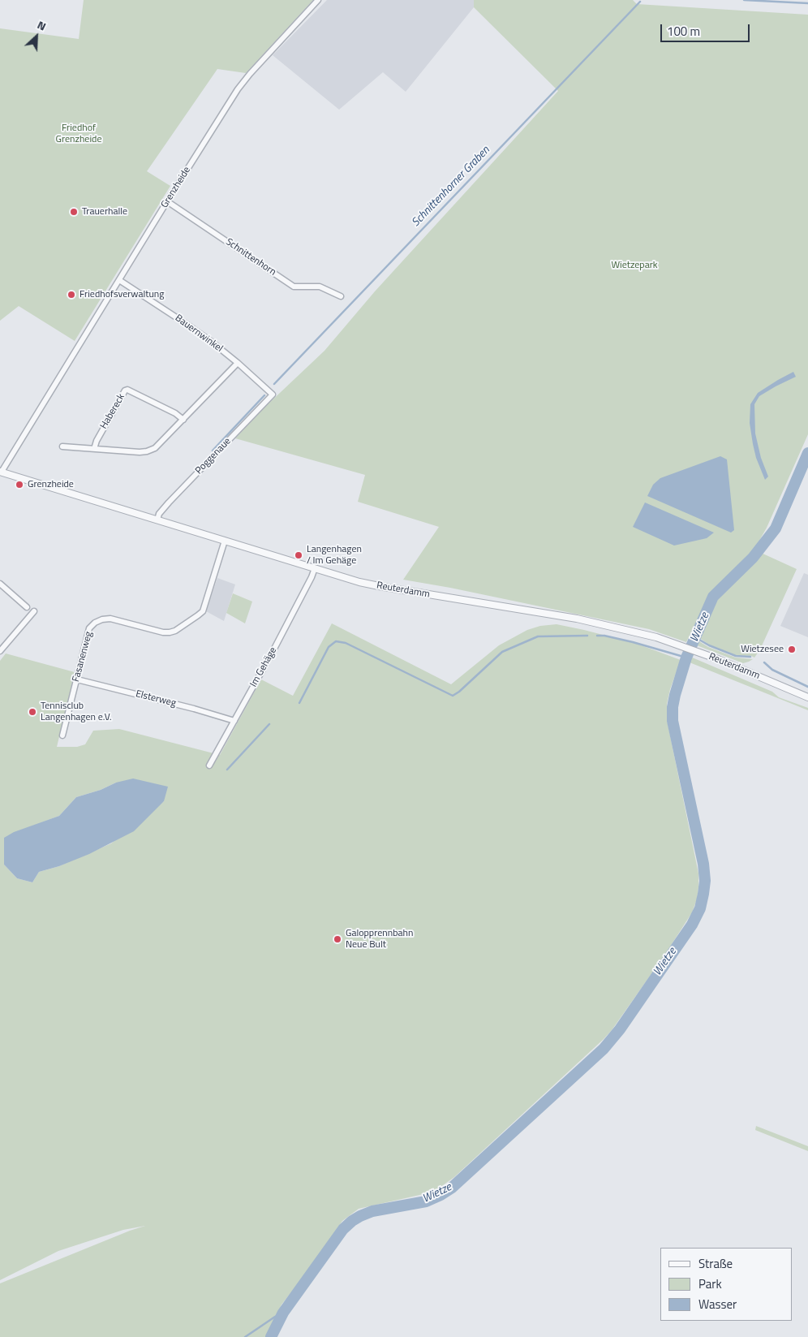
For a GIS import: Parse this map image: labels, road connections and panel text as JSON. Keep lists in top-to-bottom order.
{
  "streets": {
    "street": [
      "Grenzheide",
      "Schnittenhorn",
      "Bauernwinkel",
      "Habereck",
      "Poggenaue",
      "Reuterdamm",
      "Fasanenweg",
      "Im Gehäge",
      "Elsterweg"
    ]
  },
  "crossings": [
    ["Grenzheide", "Schnittenhorn"],
    ["Grenzheide", "Bauernwinkel"],
    ["Grenzheide", "Reuterdamm"],
    ["Bauernwinkel", "Poggenaue"],
    ["Poggenaue", "Reuterdamm"],
    ["Reuterdamm", "Fasanenweg"],
    ["Reuterdamm", "Im Gehäge"],
    ["Fasanenweg", "Elsterweg"],
    ["Im Gehäge", "Elsterweg"]
  ],
  "water": ["Schnittenhorner Graben", "Wietze"],
  "parks": ["Friedhof Grenzheide", "Wietzepark"],
  "places": [
    "Trauerhalle",
    "Friedhofsverwaltung",
    "Grenzheide",
    "Langenhagen / Im Gehäge",
    "Wietzesee",
    "Tennisclub Langenhagen e.V.",
    "Galopprennbahn Neue Bult"
  ],
  "legend": ["Straße", "Park", "Wasser"],
  "scale_bar": "100 m",
  "north": "top right"
}
